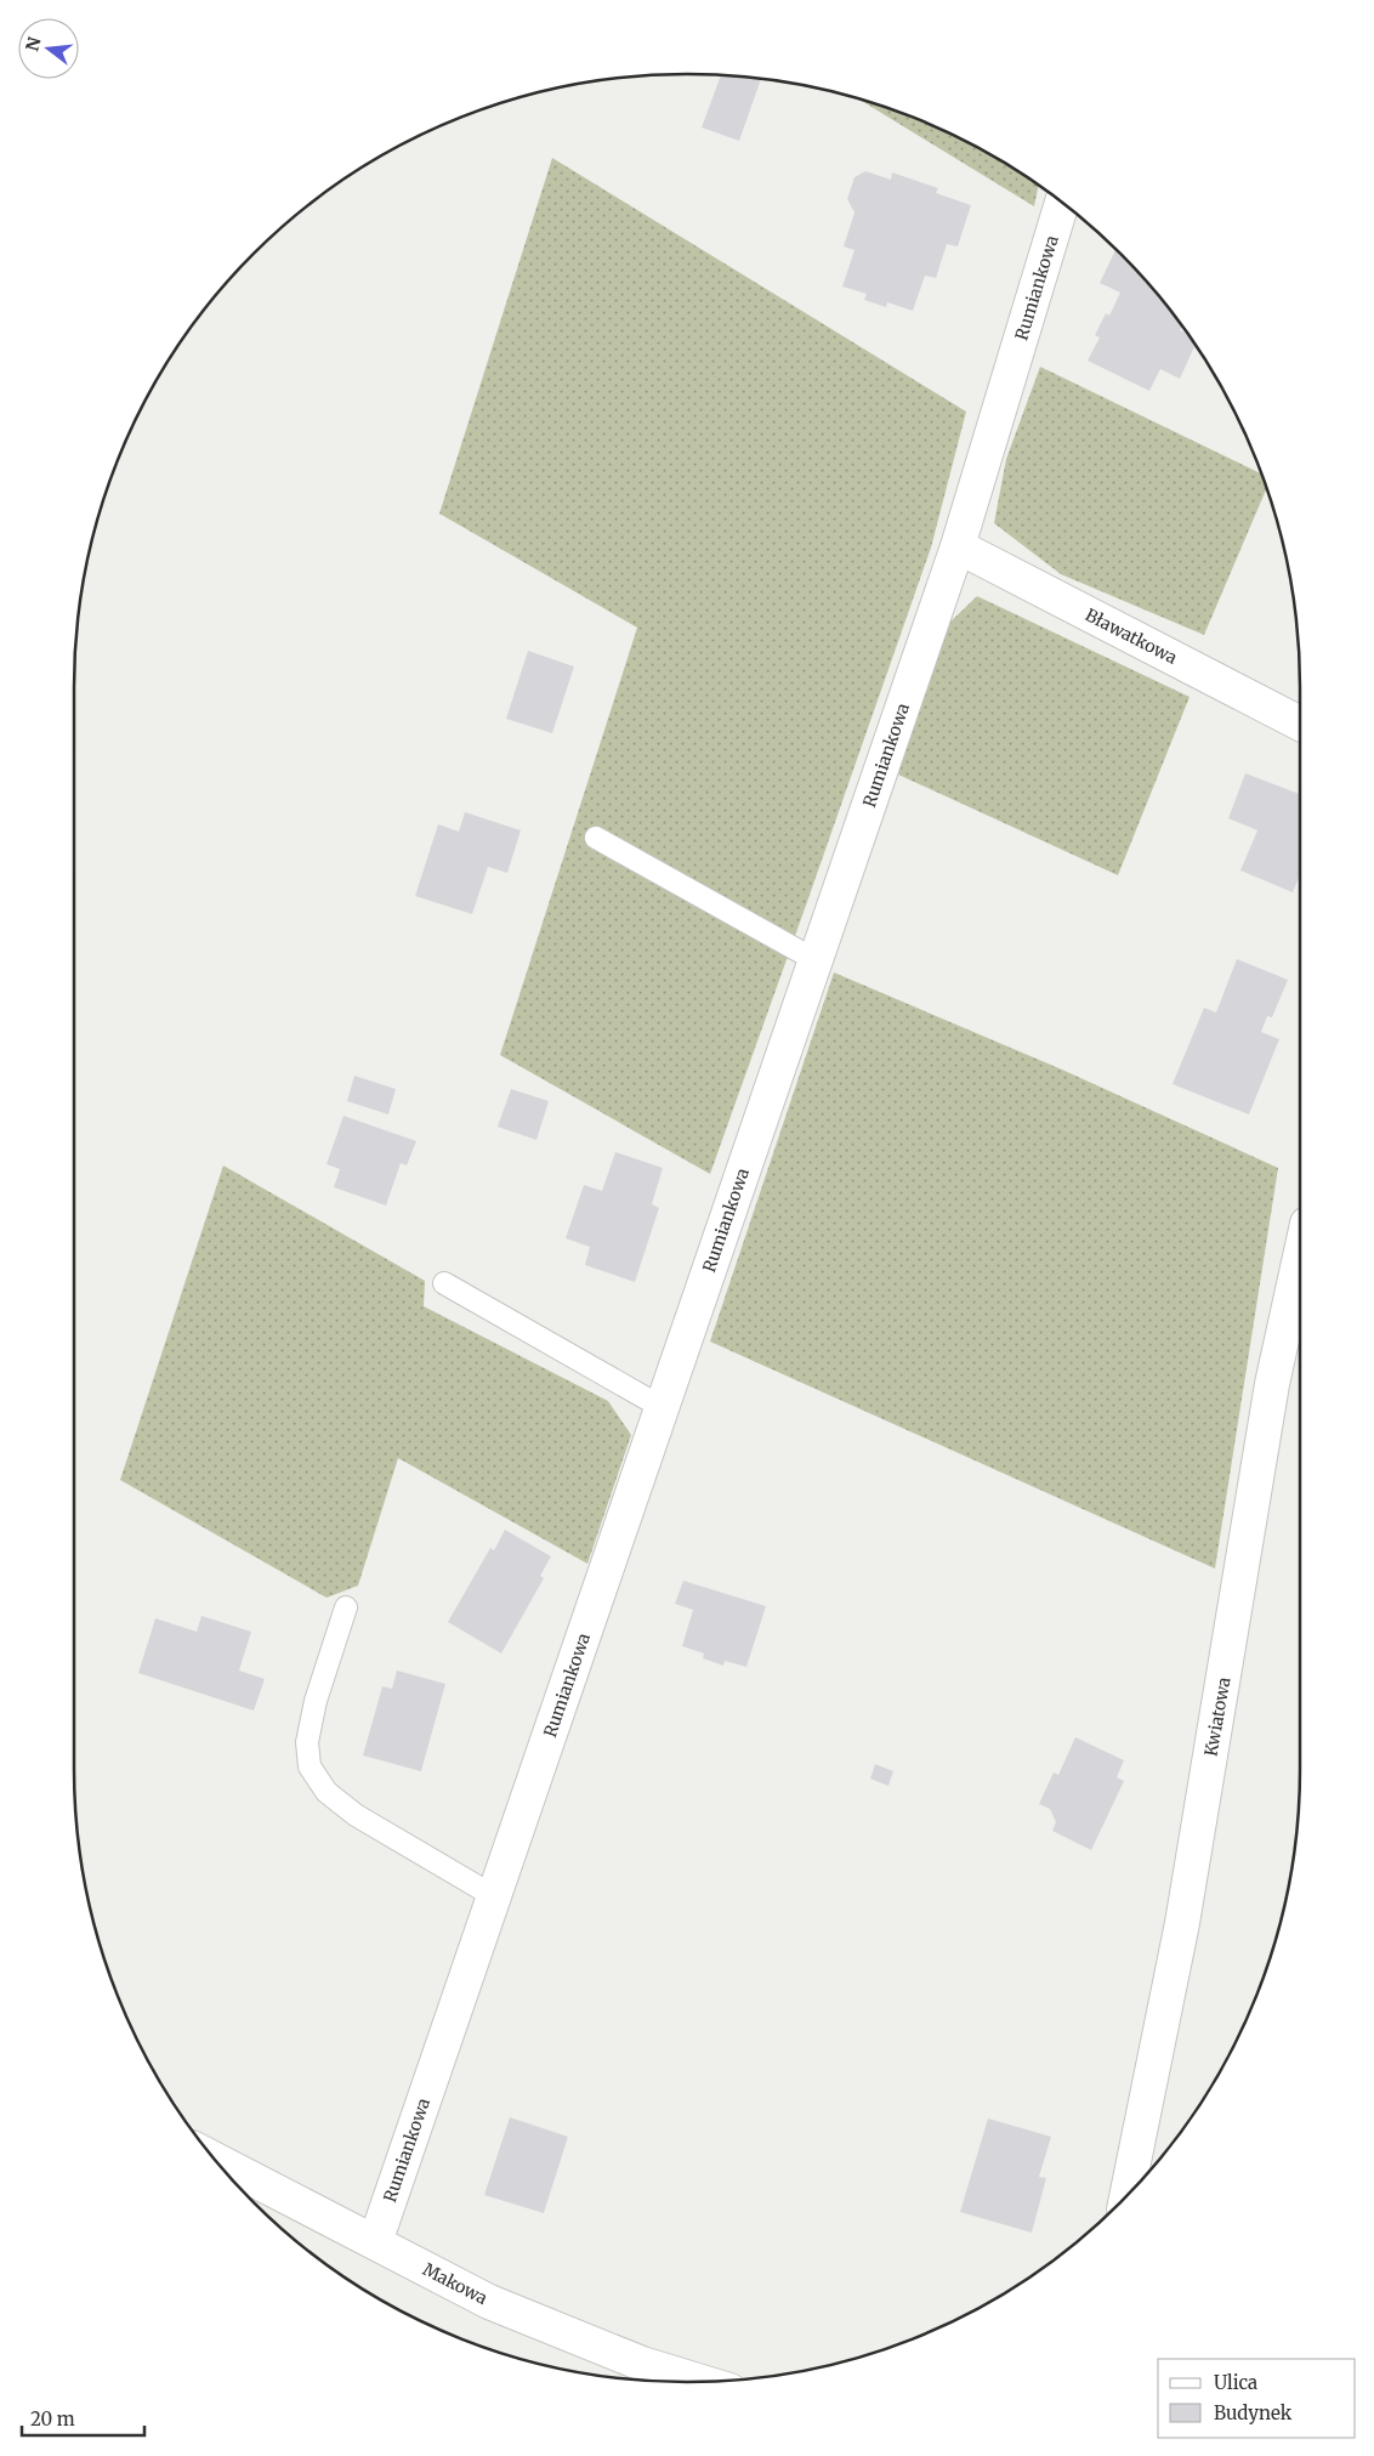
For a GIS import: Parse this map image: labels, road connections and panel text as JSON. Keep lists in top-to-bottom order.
{
  "streets": {
    "street": [
      "Rumiankowa",
      "Bławatkowa",
      "Kwiatowa",
      "Makowa"
    ]
  },
  "crossings": [
    ["Rumiankowa", "Bławatkowa"],
    ["Rumiankowa", "Makowa"]
  ],
  "legend": ["Ulica", "Budynek"],
  "scale_bar": "20 m",
  "north": "left"
}
